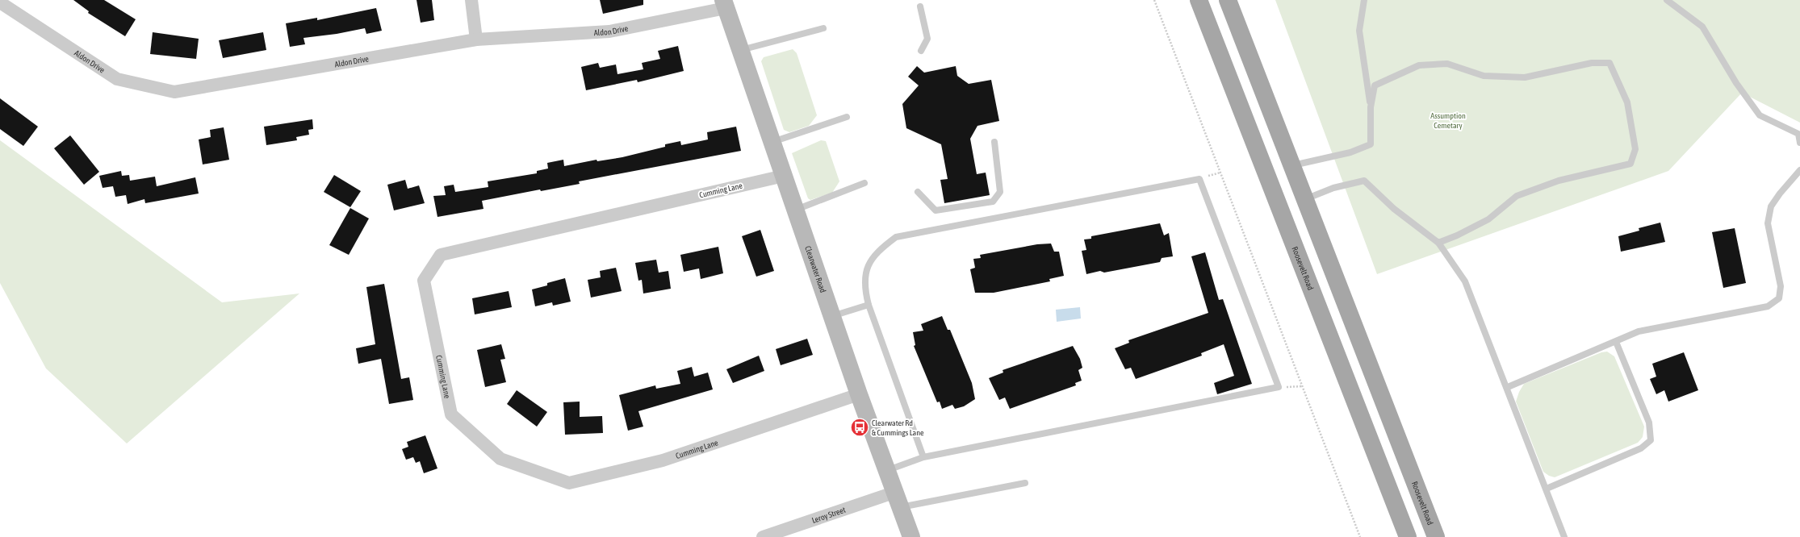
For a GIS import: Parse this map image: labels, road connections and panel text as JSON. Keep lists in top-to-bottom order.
{
  "streets": {
    "main road": ["Roosevelt Road"],
    "street": [
      "Aldon Drive",
      "Cumming Lane",
      "Clearwater Road",
      "Leroy Street"
    ]
  },
  "crossings": [
    ["Aldon Drive", "Clearwater Road"],
    ["Cumming Lane", "Clearwater Road"],
    ["Clearwater Road", "Leroy Street"]
  ],
  "parks": ["Assumption Cemetary"],
  "places": {
    "bus stop": ["Clearwater Rd & Cummings Lane"]
  }
}
